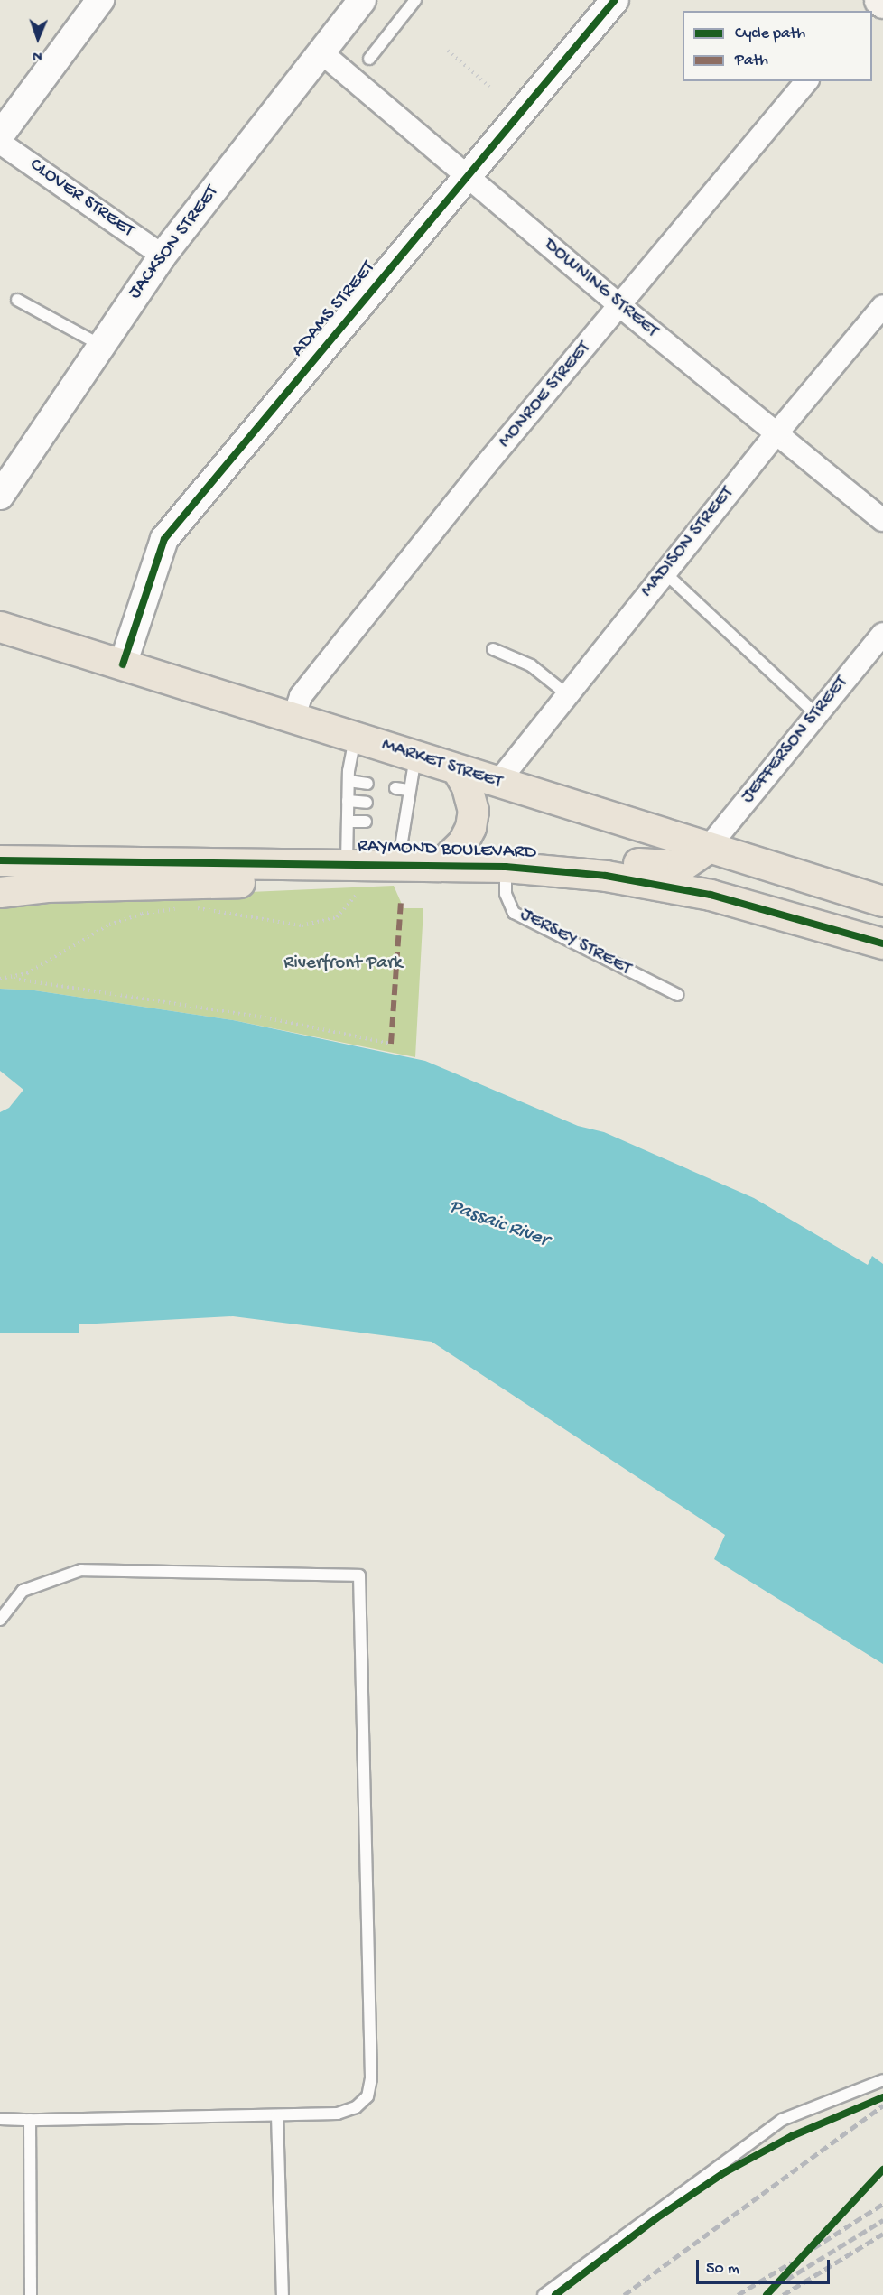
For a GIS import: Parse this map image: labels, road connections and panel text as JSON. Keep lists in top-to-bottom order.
{
  "streets": {
    "main road": ["MARKET STREET", "RAYMOND BOULEVARD"],
    "street": [
      "CLOVER STREET",
      "JACKSON STREET",
      "DOWNING STREET",
      "ADAMS STREET",
      "MONROE STREET",
      "MADISON STREET",
      "JEFFERSON STREET"
    ],
    "lane": ["JERSEY STREET"]
  },
  "crossings": [
    ["CLOVER STREET", "JACKSON STREET"],
    ["JACKSON STREET", "DOWNING STREET"],
    ["DOWNING STREET", "ADAMS STREET"],
    ["DOWNING STREET", "MONROE STREET"],
    ["DOWNING STREET", "MADISON STREET"],
    ["ADAMS STREET", "MARKET STREET"],
    ["MONROE STREET", "MARKET STREET"],
    ["MADISON STREET", "MARKET STREET"],
    ["JEFFERSON STREET", "MARKET STREET"],
    ["RAYMOND BOULEVARD", "JERSEY STREET"]
  ],
  "water": ["Passaic River"],
  "parks": ["Riverfront Park"],
  "legend": ["Cycle path", "Path"],
  "scale_bar": "50 m",
  "north": "bottom"
}
